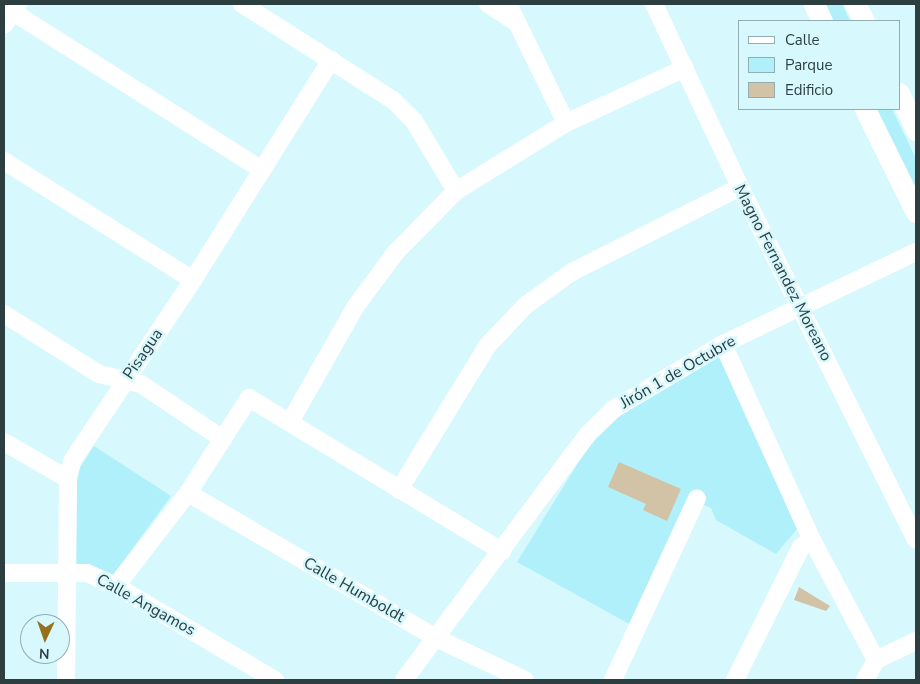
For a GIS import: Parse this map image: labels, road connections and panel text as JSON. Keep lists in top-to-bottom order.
{
  "streets": {
    "street": [
      "Magno Fernandez Moreano",
      "Pisagua",
      "Jirón 1 de Octubre",
      "Calle Humboldt",
      "Calle Angamos"
    ]
  },
  "crossings": [
    ["Magno Fernandez Moreano", "Jirón 1 de Octubre"],
    ["Pisagua", "Calle Angamos"],
    ["Jirón 1 de Octubre", "Calle Humboldt"]
  ],
  "legend": ["Calle", "Parque", "Edificio"],
  "north": "bottom"
}
